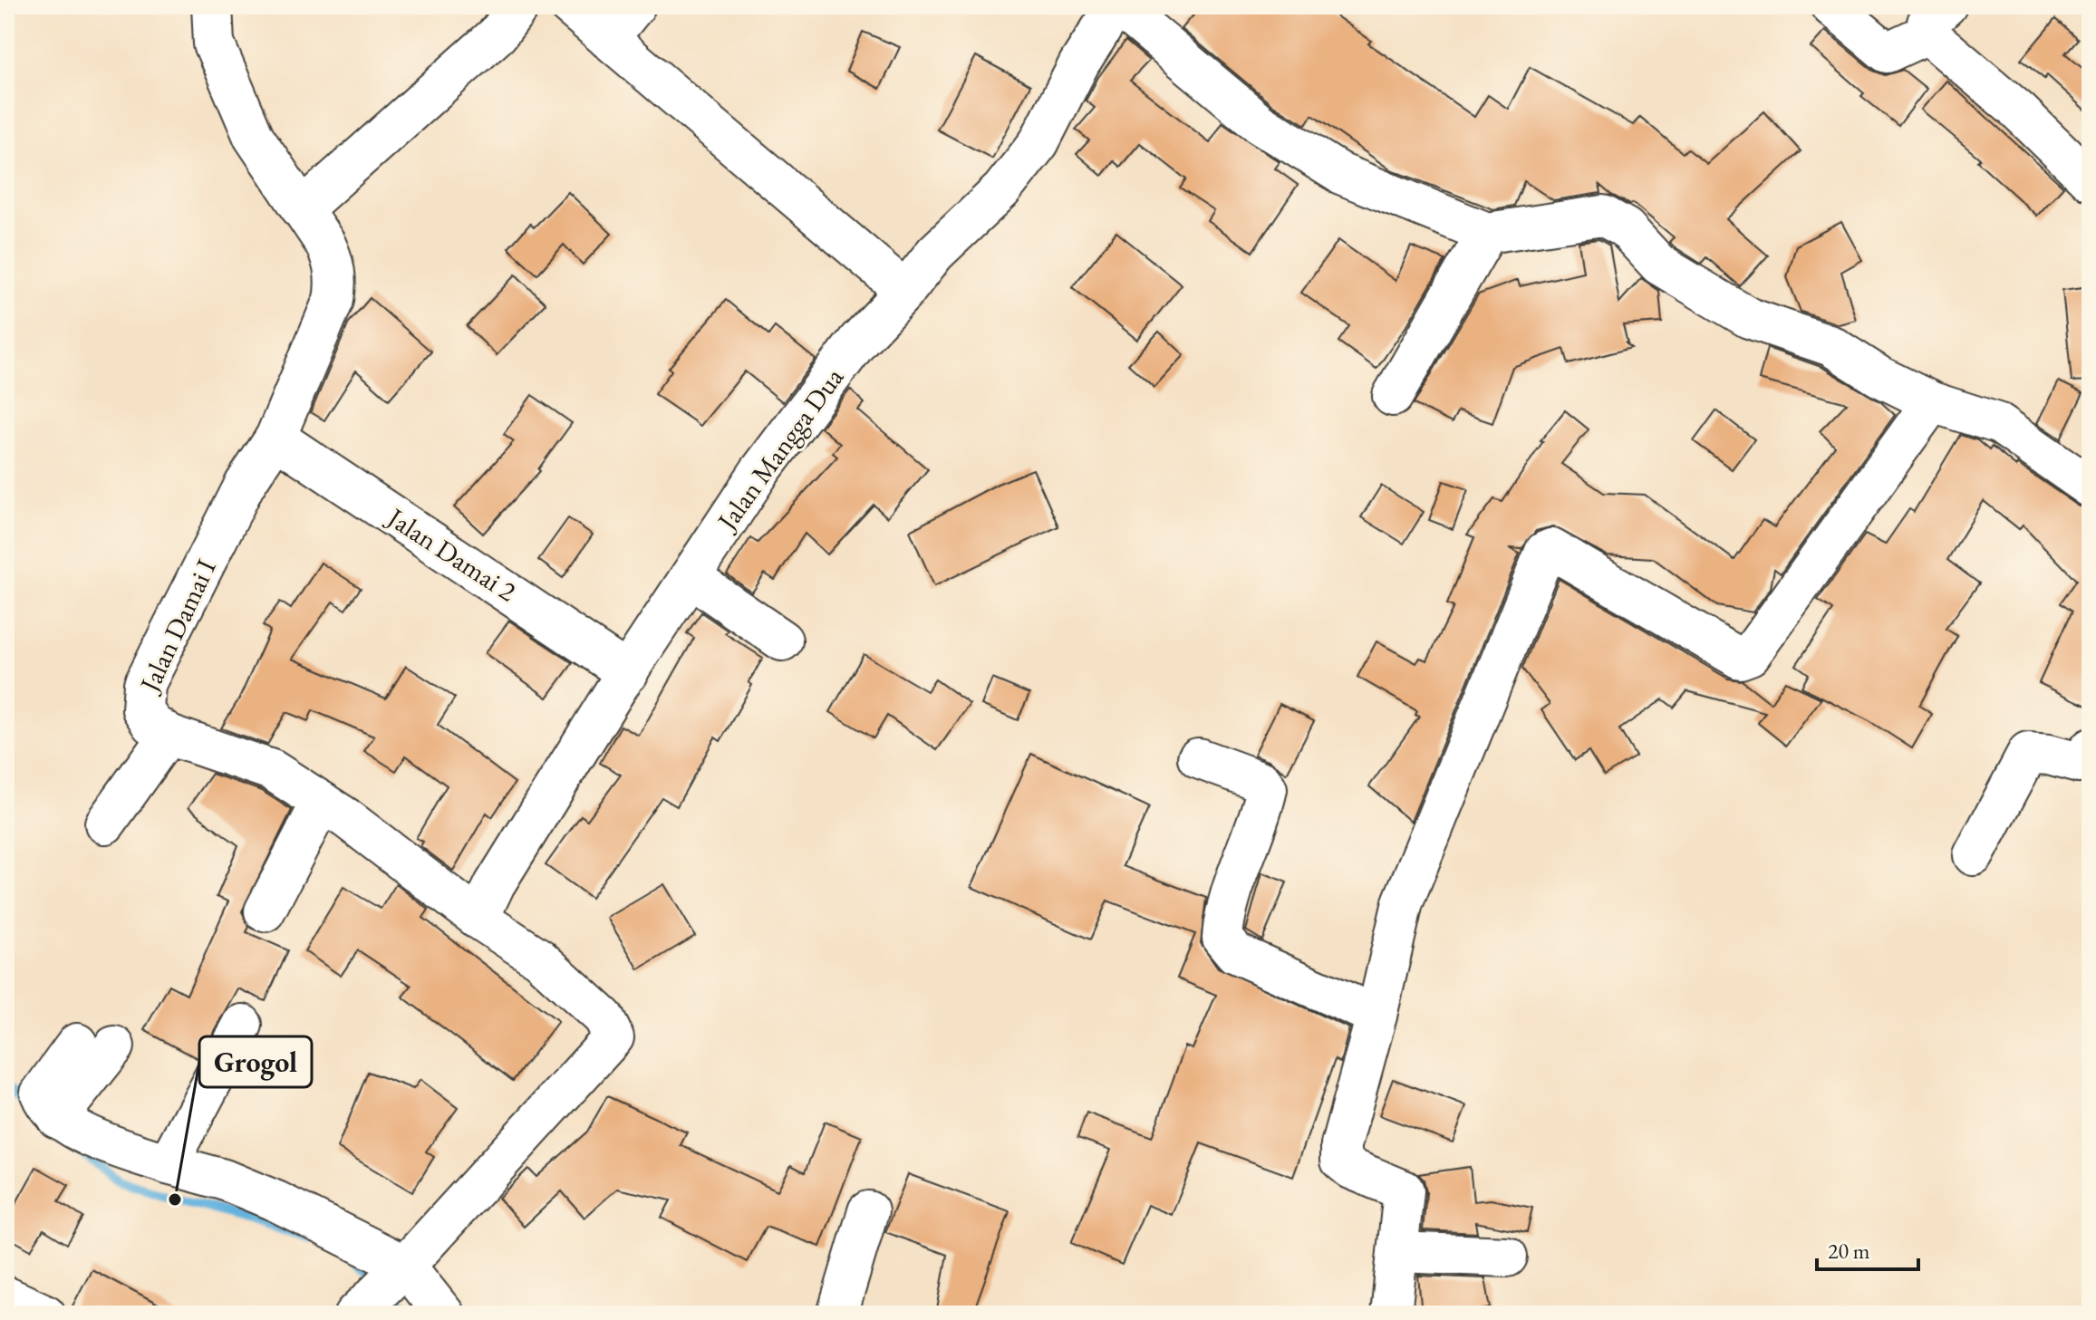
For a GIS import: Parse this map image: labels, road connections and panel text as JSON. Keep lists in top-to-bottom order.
{
  "streets": {
    "street": ["Jalan Mangga Dua", "Jalan Damai 2", "Jalan Damai I"]
  },
  "crossings": [
    ["Jalan Mangga Dua", "Jalan Damai 2"],
    ["Jalan Mangga Dua", "Jalan Damai I"],
    ["Jalan Damai 2", "Jalan Damai I"]
  ],
  "places": ["Grogol"],
  "scale_bar": "20 m"
}
